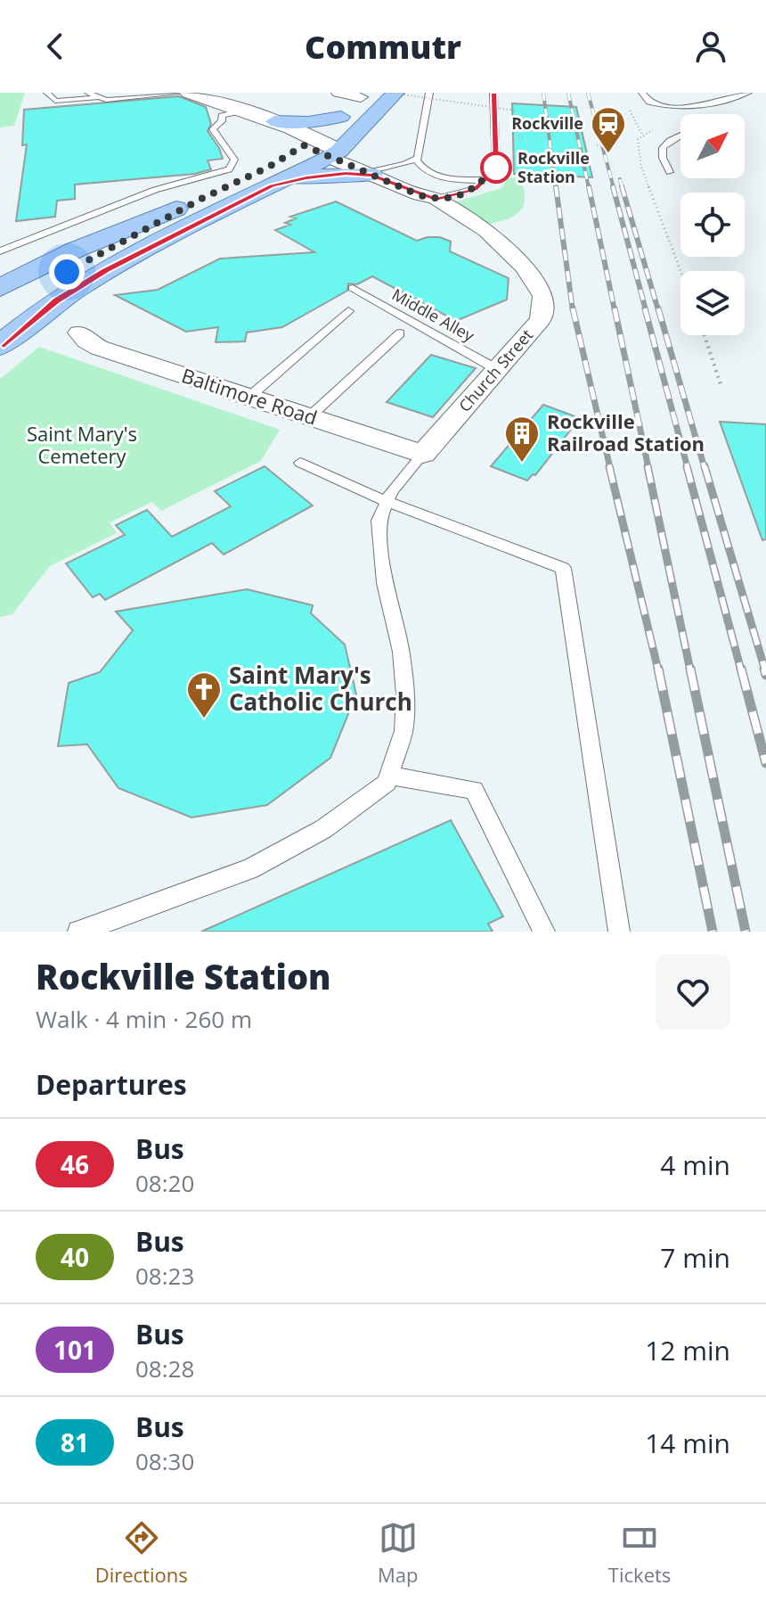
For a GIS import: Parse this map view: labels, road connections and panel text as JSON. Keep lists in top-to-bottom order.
{
  "streets": {
    "street": ["Church Street", "Baltimore Road"],
    "lane": ["Middle Alley"]
  },
  "crossings": [
    ["Middle Alley", "Church Street"],
    ["Church Street", "Baltimore Road"]
  ],
  "parks": ["Saint Mary's Cemetery"],
  "places": {
    "station": ["Rockville"],
    "other": ["Rockville Station"],
    "building": ["Rockville Railroad Station"],
    "church": ["Saint Mary's Catholic Church"]
  },
  "lines": ["bus line 46"],
  "north": "top right",
  "page": {
    "header": "Commutr",
    "heading": [
      ["Rockville Station", "Walk · 4 min · 260 m"],
      "Departures"
    ],
    "list": [
      {
        "mark": "46",
        "name": "Bus",
        "note": "08:20",
        "value": "4 min"
      },
      {
        "mark": "40",
        "name": "Bus",
        "note": "08:23",
        "value": "7 min"
      },
      {
        "mark": "101",
        "name": "Bus",
        "note": "08:28",
        "value": "12 min"
      },
      {
        "mark": "81",
        "name": "Bus",
        "note": "08:30",
        "value": "14 min"
      }
    ],
    "tabs": ["Directions", "Map", "Tickets"]
  }
}
